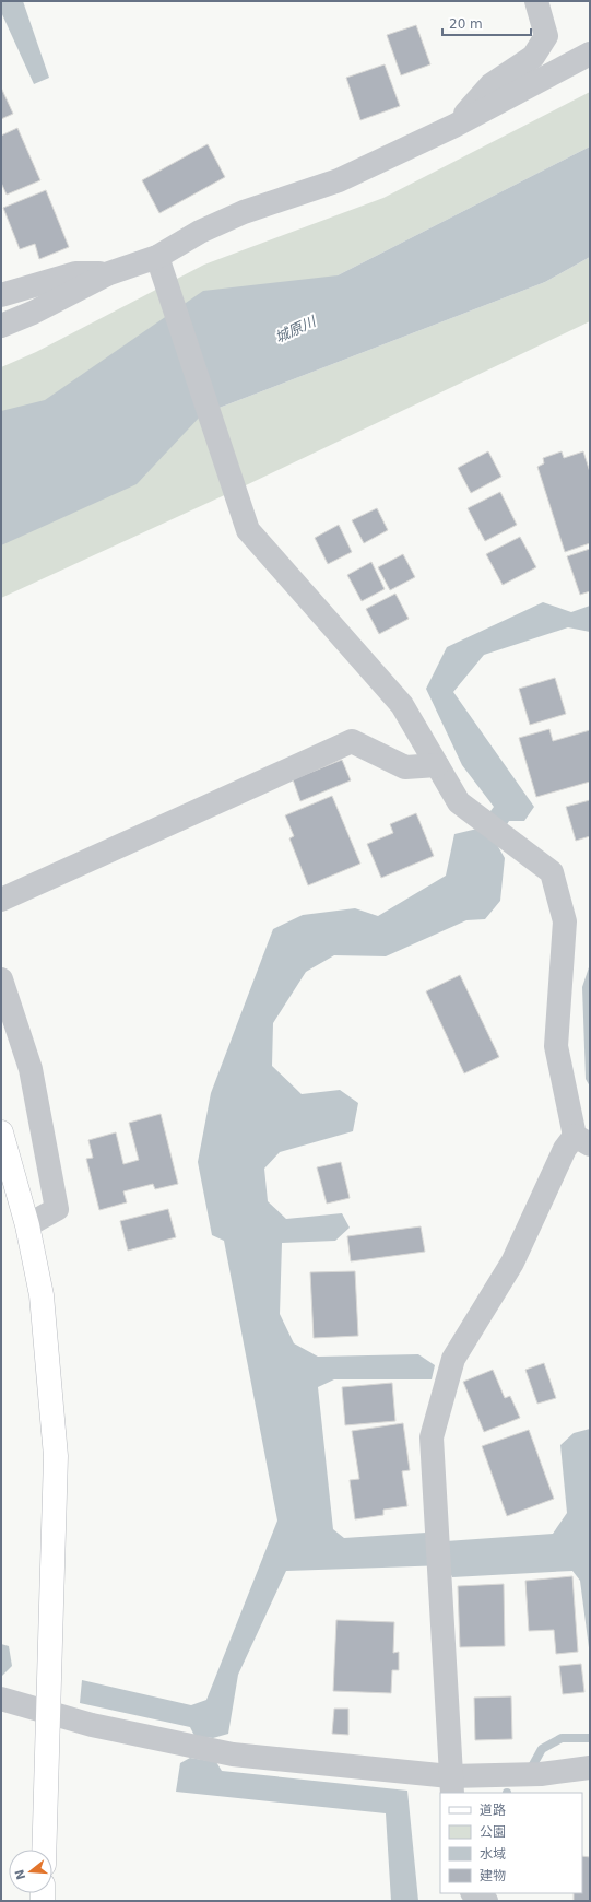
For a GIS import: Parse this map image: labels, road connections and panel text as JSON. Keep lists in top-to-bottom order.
{
  "water": ["城原川"],
  "legend": [
    "道路",
    "公園",
    "水域",
    "建物"
  ],
  "scale_bar": "20 m",
  "north": "left"
}
